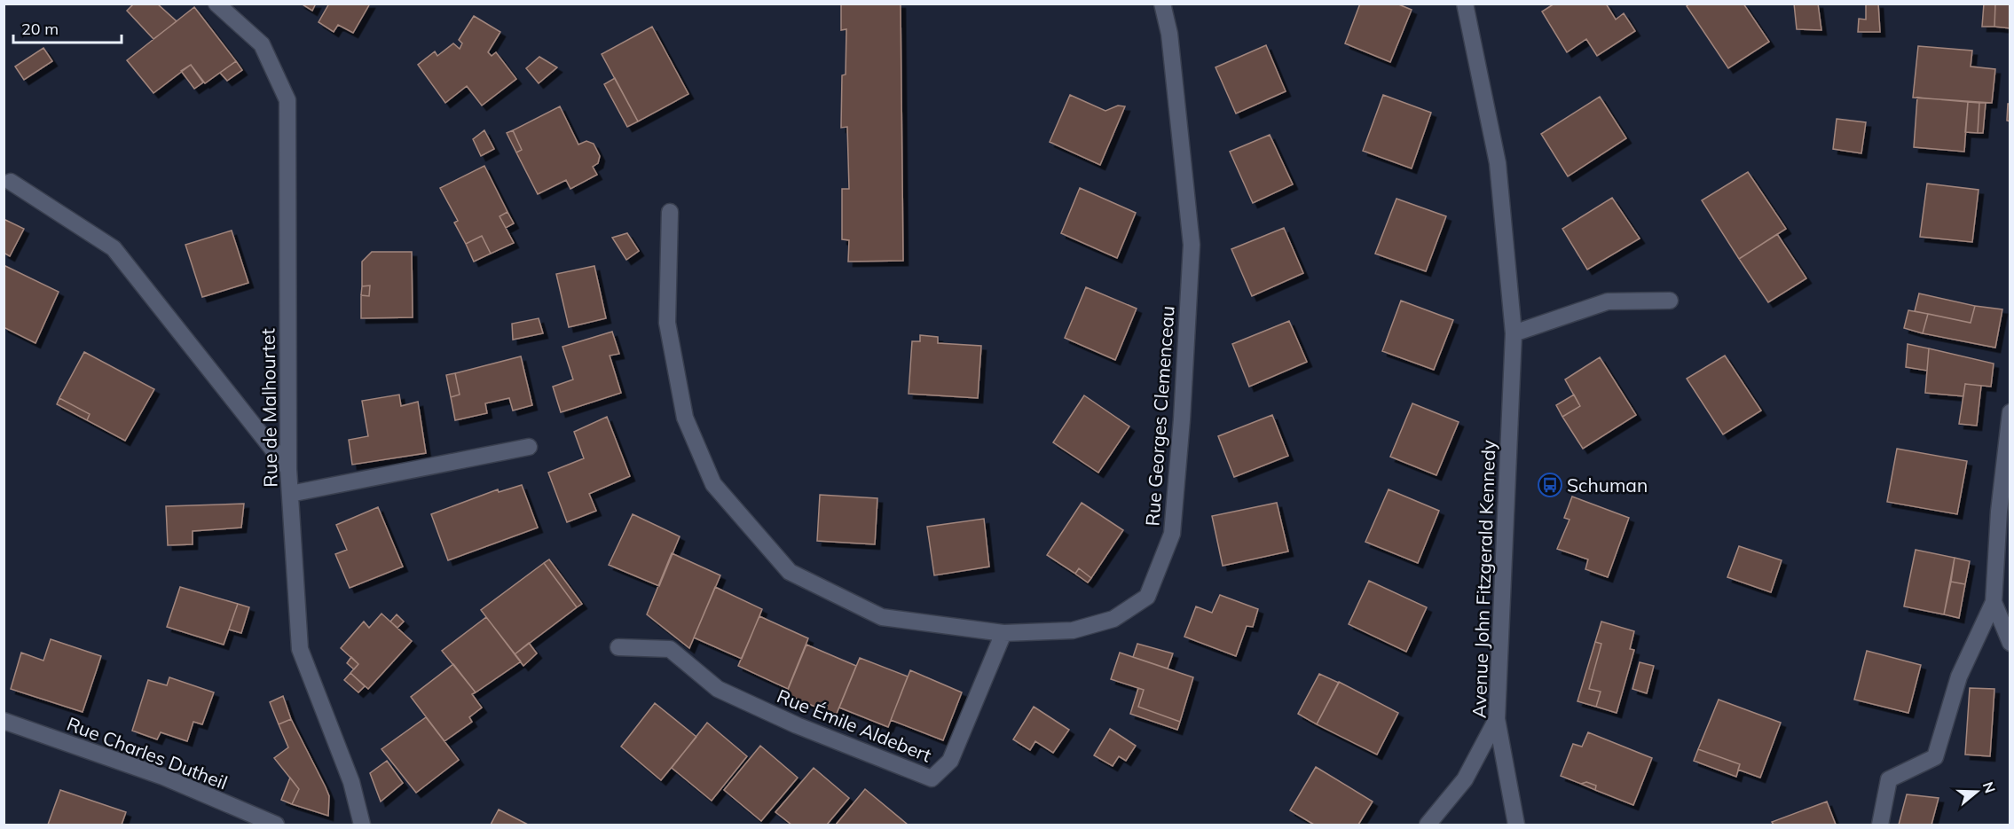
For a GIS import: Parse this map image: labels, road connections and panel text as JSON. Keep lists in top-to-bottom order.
{
  "streets": {
    "street": [
      "Rue de Malhourtet",
      "Rue Georges Clemenceau",
      "Avenue John Fitzgerald Kennedy",
      "Rue Émile Aldebert",
      "Rue Charles Dutheil"
    ]
  },
  "crossings": [
    ["Rue Georges Clemenceau", "Rue Émile Aldebert"]
  ],
  "places": {
    "bus stop": ["Schuman"]
  },
  "scale_bar": "20 m",
  "north": "right"
}
